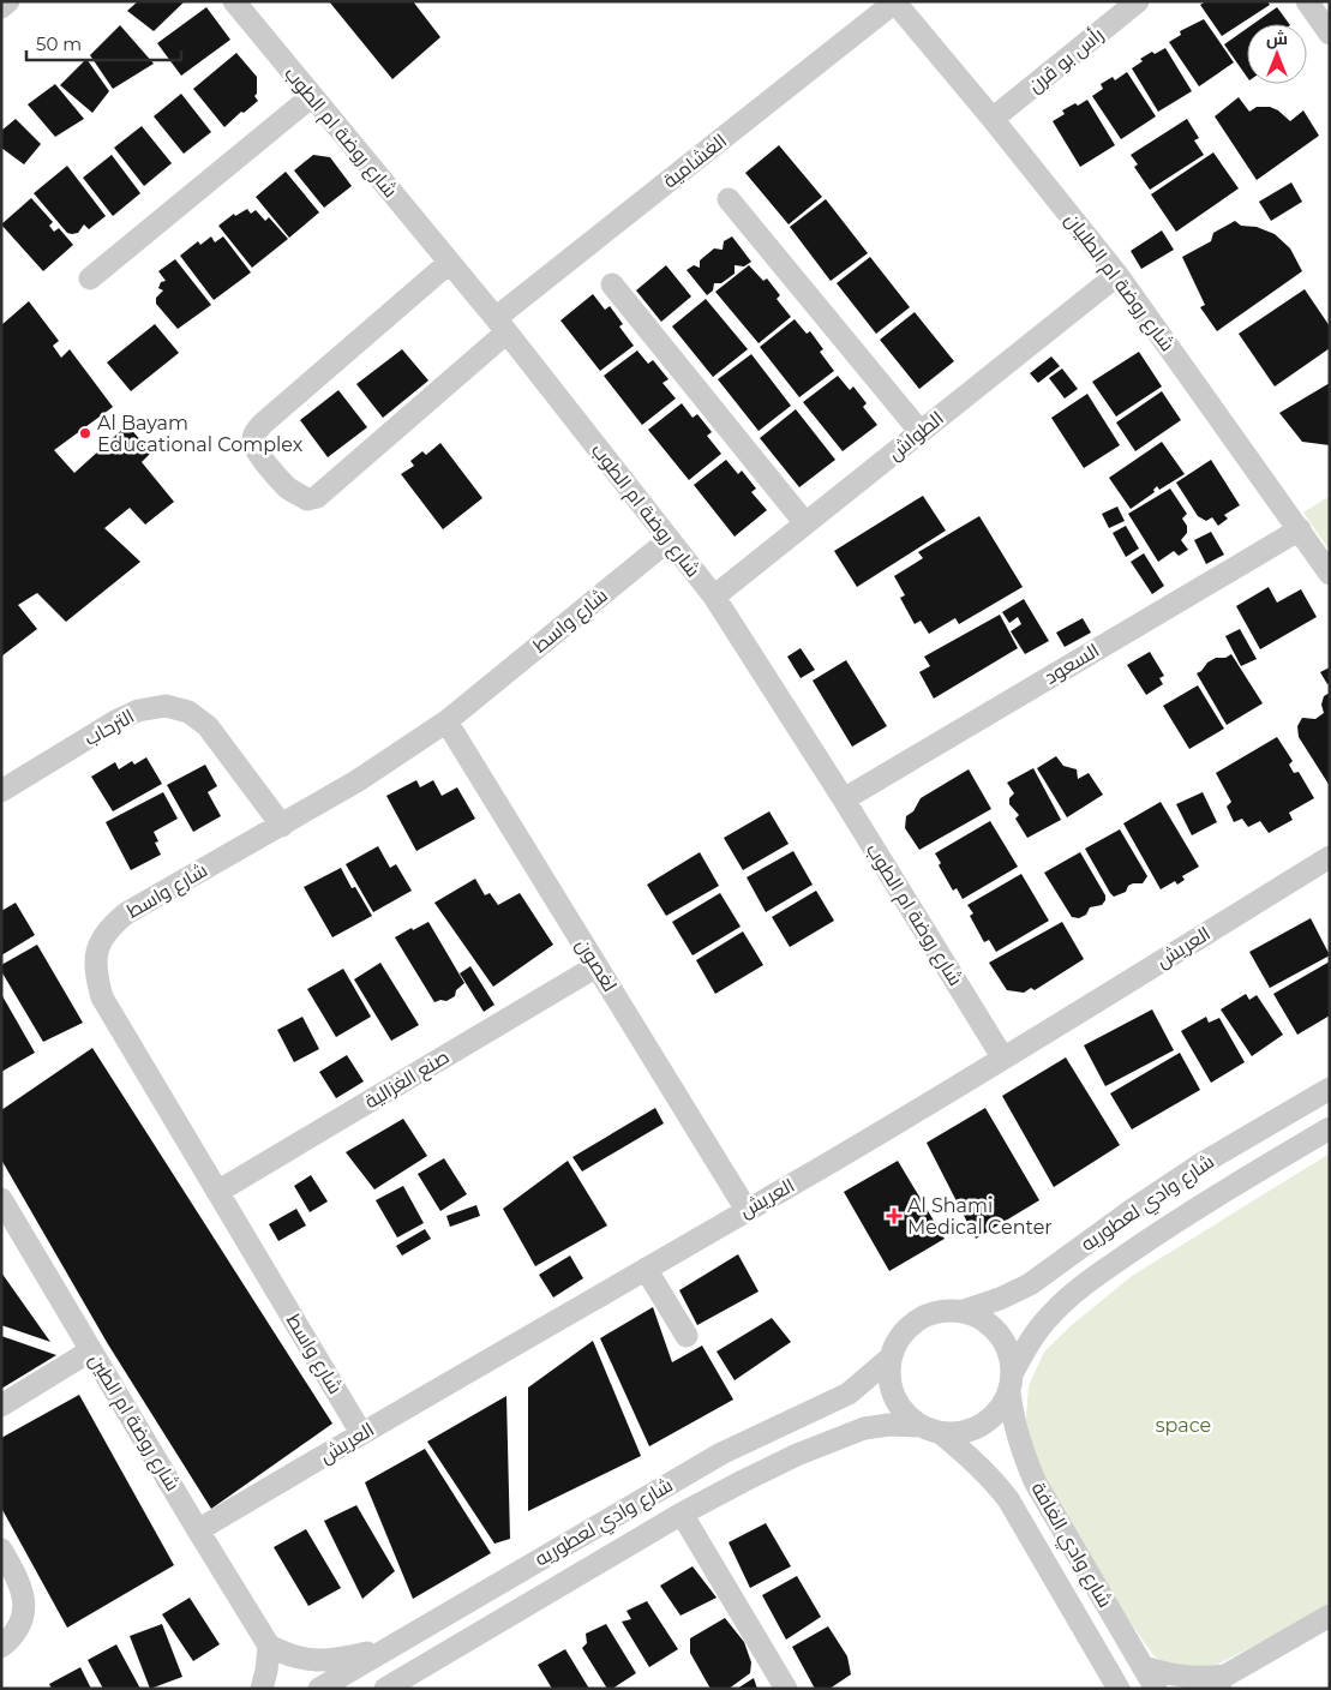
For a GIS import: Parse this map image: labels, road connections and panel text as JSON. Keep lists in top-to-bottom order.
{
  "streets": {
    "street": [
      "رأس بو قرن",
      "شارع روضة ام الطوب",
      "الغشامية",
      "شارع روضة ام الطليان",
      "الطواش",
      "شارع واسط",
      "السعود",
      "الترحاب",
      "العريش",
      "لغصون",
      "صنع الغزالية",
      "شارع وادي لعطوريه",
      "شارع روضة ام الطين",
      "شارع وادي الغافة"
    ]
  },
  "crossings": [
    ["رأس بو قرن", "شارع روضة ام الطليان"],
    ["شارع روضة ام الطوب", "الغشامية"],
    ["شارع روضة ام الطوب", "الطواش"],
    ["شارع روضة ام الطوب", "شارع واسط"],
    ["شارع روضة ام الطوب", "السعود"],
    ["شارع روضة ام الطوب", "العريش"],
    ["الغشامية", "شارع روضة ام الطليان"],
    ["شارع روضة ام الطليان", "الطواش"],
    ["شارع روضة ام الطليان", "السعود"],
    ["شارع واسط", "الترحاب"],
    ["شارع واسط", "العريش"],
    ["شارع واسط", "لغصون"],
    ["شارع واسط", "صنع الغزالية"],
    ["العريش", "لغصون"],
    ["العريش", "شارع روضة ام الطين"],
    ["لغصون", "صنع الغزالية"],
    ["شارع وادي لعطوريه", "شارع وادي الغافة"]
  ],
  "parks": ["space"],
  "places": {
    "other": ["Al Bayam Educational Complex"],
    "health": ["Al Shami Medical Center"]
  },
  "scale_bar": "50 m",
  "north": "top"
}
